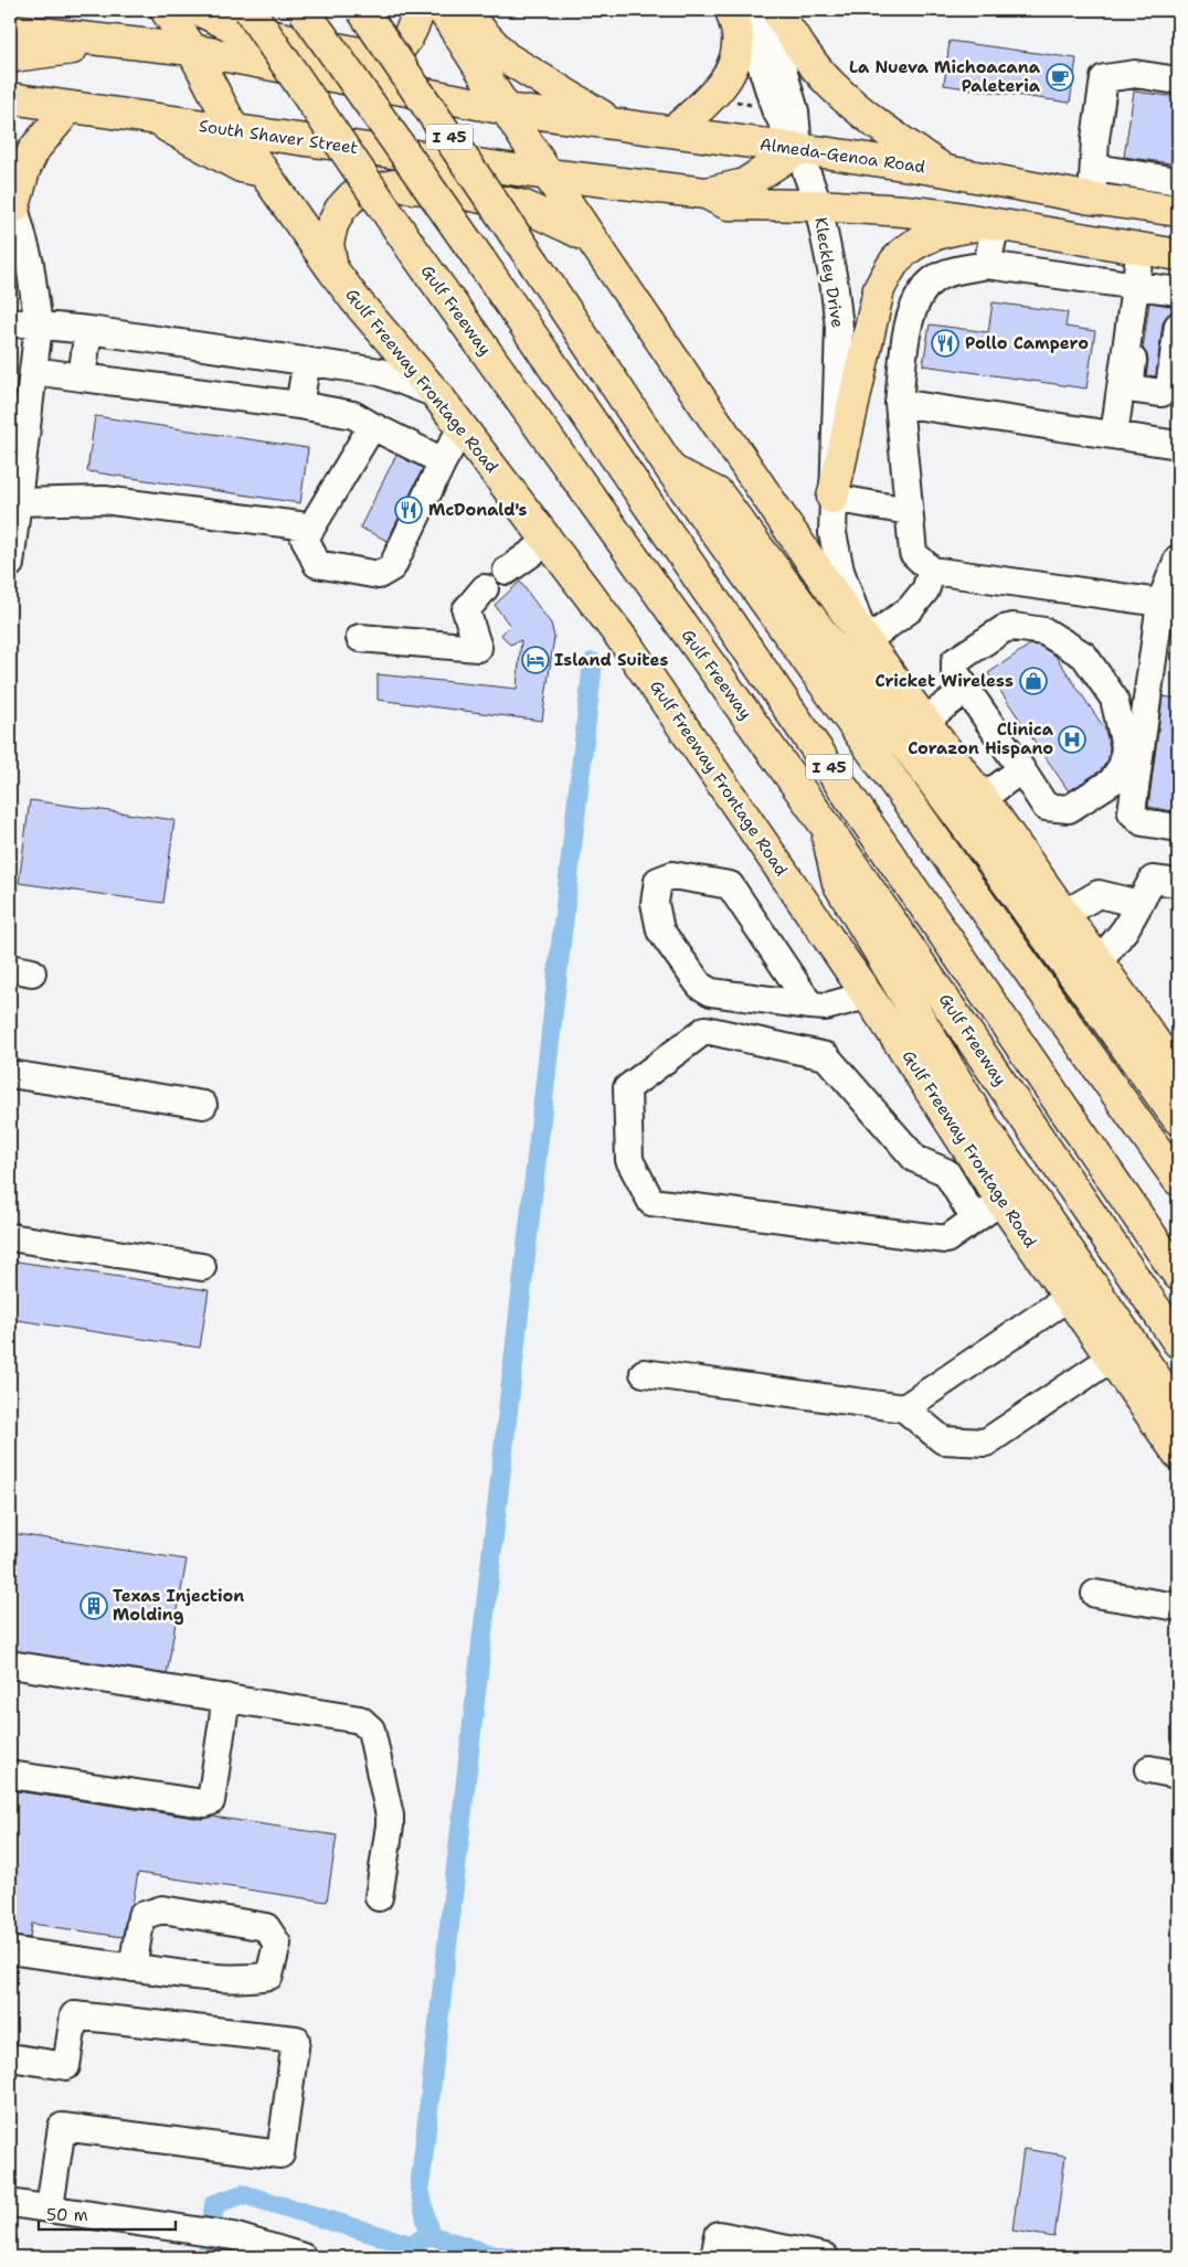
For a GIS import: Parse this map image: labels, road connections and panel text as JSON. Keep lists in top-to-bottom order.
{
  "streets": {
    "main road": [
      "South Shaver Street",
      "I 45",
      "Almeda-Genoa Road",
      "Gulf Freeway",
      "Gulf Freeway Frontage Road"
    ],
    "street": ["Kleckley Drive"]
  },
  "crossings": [
    ["South Shaver Street", "Gulf Freeway Frontage Road"],
    ["Almeda-Genoa Road", "Kleckley Drive"]
  ],
  "places": {
    "cafe": ["La Nueva Michoacana Paleteria"],
    "restaurant": ["Pollo Campero", "McDonald's"],
    "hotel": ["Island Suites"],
    "shop": ["Cricket Wireless"],
    "hospital": ["Clinica Corazon Hispano"],
    "building": ["Texas Injection Molding"]
  },
  "scale_bar": "50 m"
}
